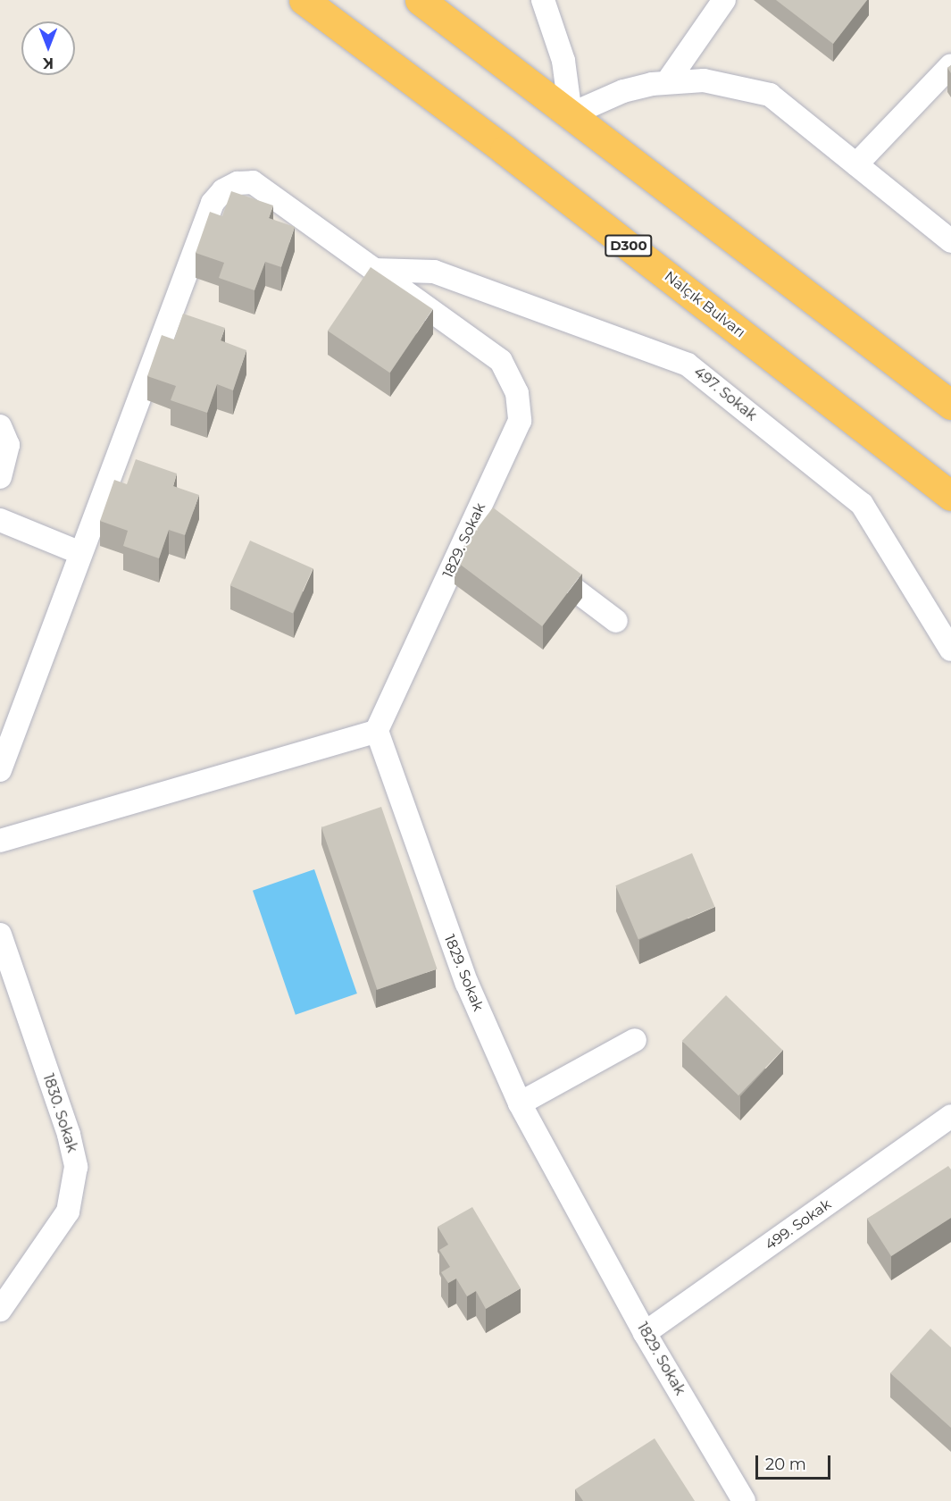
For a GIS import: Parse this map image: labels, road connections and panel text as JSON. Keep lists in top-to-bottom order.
{
  "streets": {
    "highway": ["D300", "Nalçık Bulvarı"],
    "street": [
      "497. Sokak",
      "1829. Sokak",
      "1830. Sokak",
      "499. Sokak"
    ]
  },
  "crossings": [
    ["497. Sokak", "1829. Sokak"],
    ["1829. Sokak", "499. Sokak"]
  ],
  "scale_bar": "20 m",
  "north": "bottom"
}
